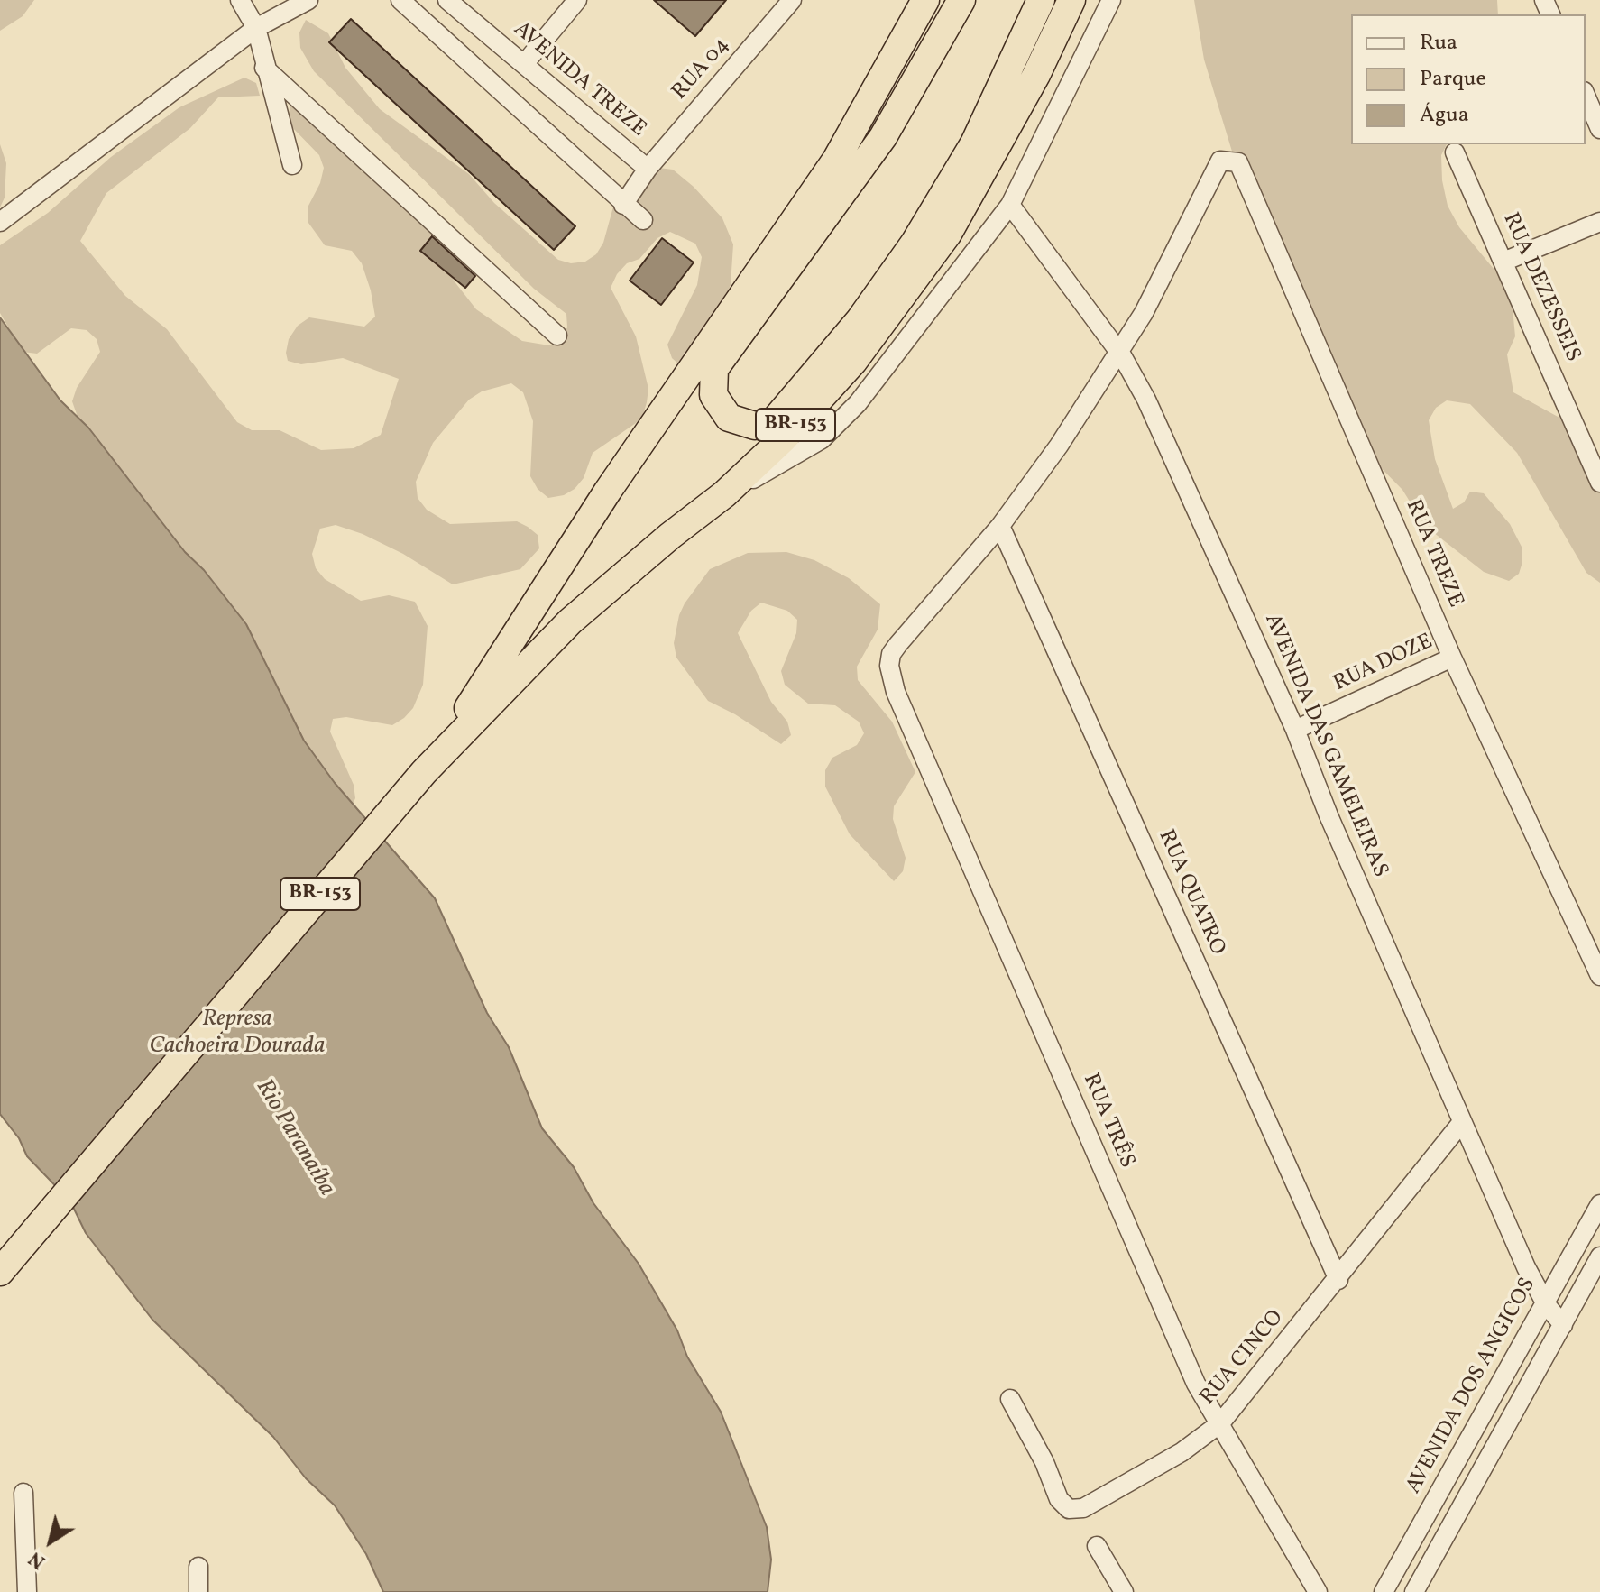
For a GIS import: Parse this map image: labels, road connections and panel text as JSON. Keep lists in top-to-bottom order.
{
  "streets": {
    "highway": ["BR-153"],
    "street": [
      "RUA 04",
      "AVENIDA TREZE",
      "RUA DEZESSEIS",
      "RUA TREZE",
      "RUA DOZE",
      "AVENIDA DAS GAMELEIRAS",
      "RUA QUATRO",
      "RUA TRÊS",
      "RUA CINCO",
      "AVENIDA DOS ANGICOS"
    ]
  },
  "crossings": [
    ["RUA 04", "AVENIDA TREZE"],
    ["RUA TREZE", "RUA DOZE"],
    ["RUA TREZE", "AVENIDA DAS GAMELEIRAS"],
    ["RUA DOZE", "AVENIDA DAS GAMELEIRAS"],
    ["AVENIDA DAS GAMELEIRAS", "RUA CINCO"],
    ["AVENIDA DAS GAMELEIRAS", "AVENIDA DOS ANGICOS"],
    ["RUA QUATRO", "RUA TRÊS"],
    ["RUA QUATRO", "RUA CINCO"],
    ["RUA TRÊS", "RUA CINCO"]
  ],
  "water": ["Represa Cachoeira Dourada", "Rio Paranaíba"],
  "legend": ["Rua", "Parque", "Água"],
  "north": "bottom left"
}
